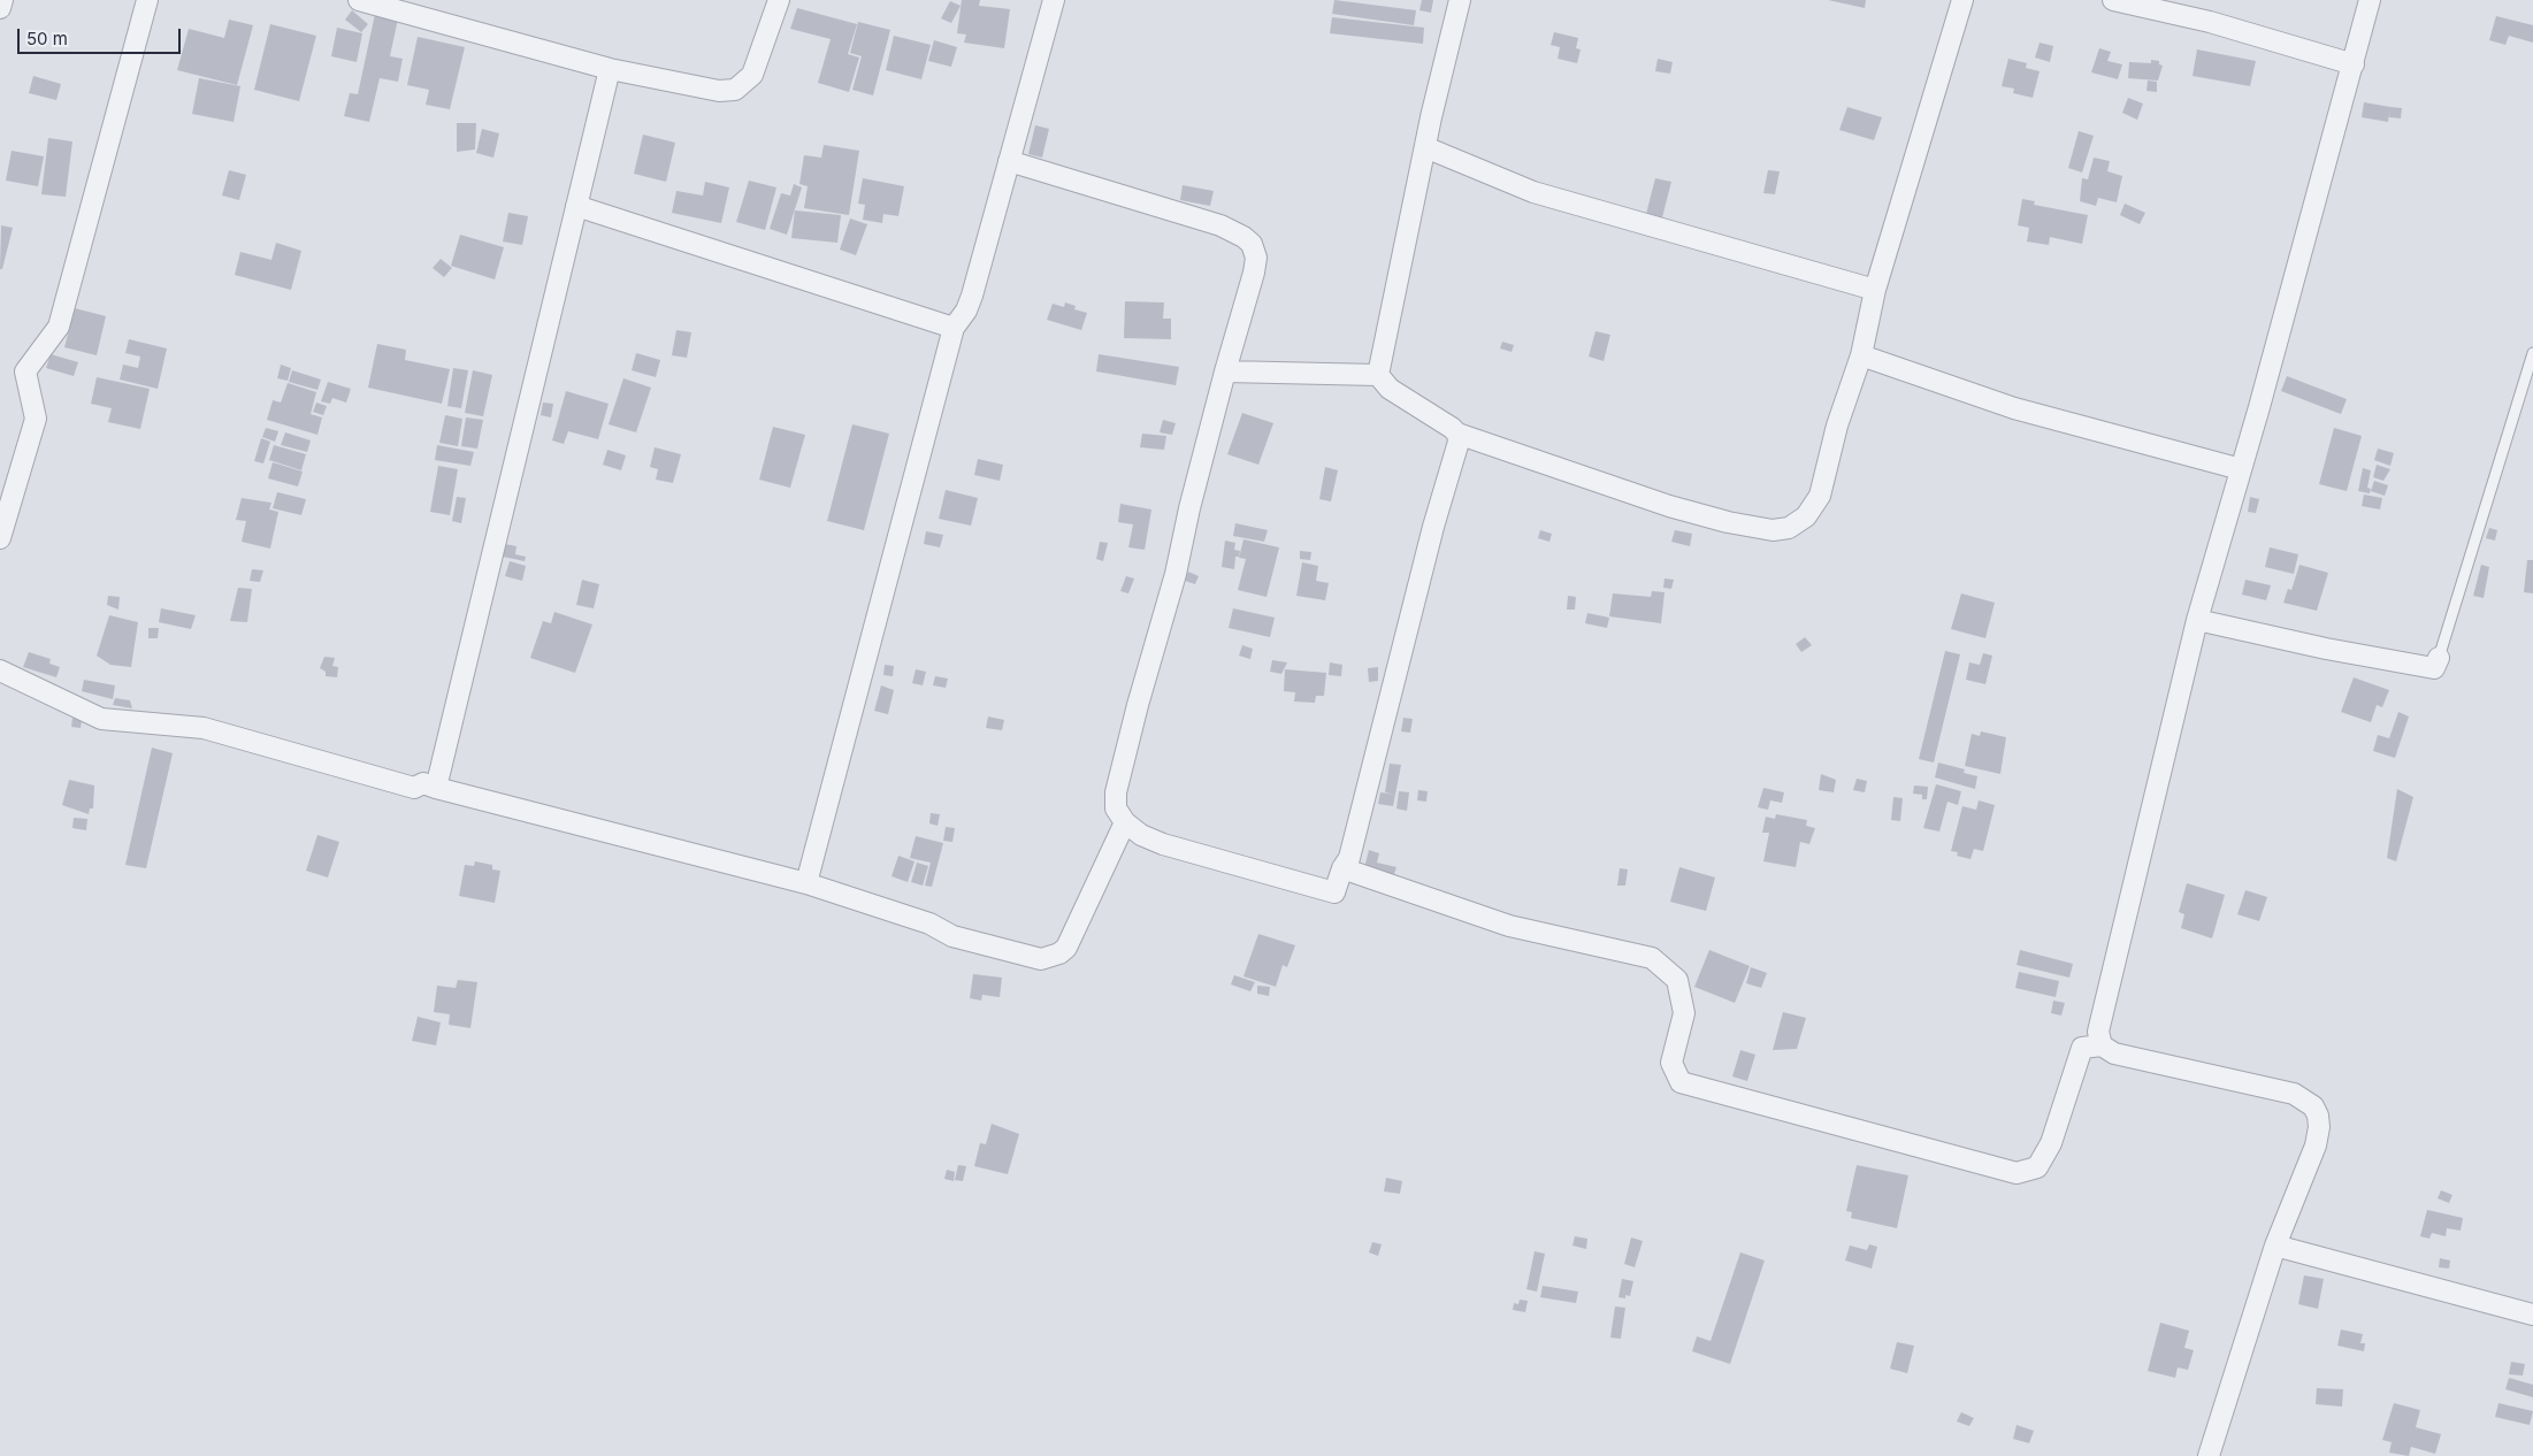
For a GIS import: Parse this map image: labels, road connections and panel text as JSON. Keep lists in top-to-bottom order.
{
  "scale_bar": "50 m"
}
